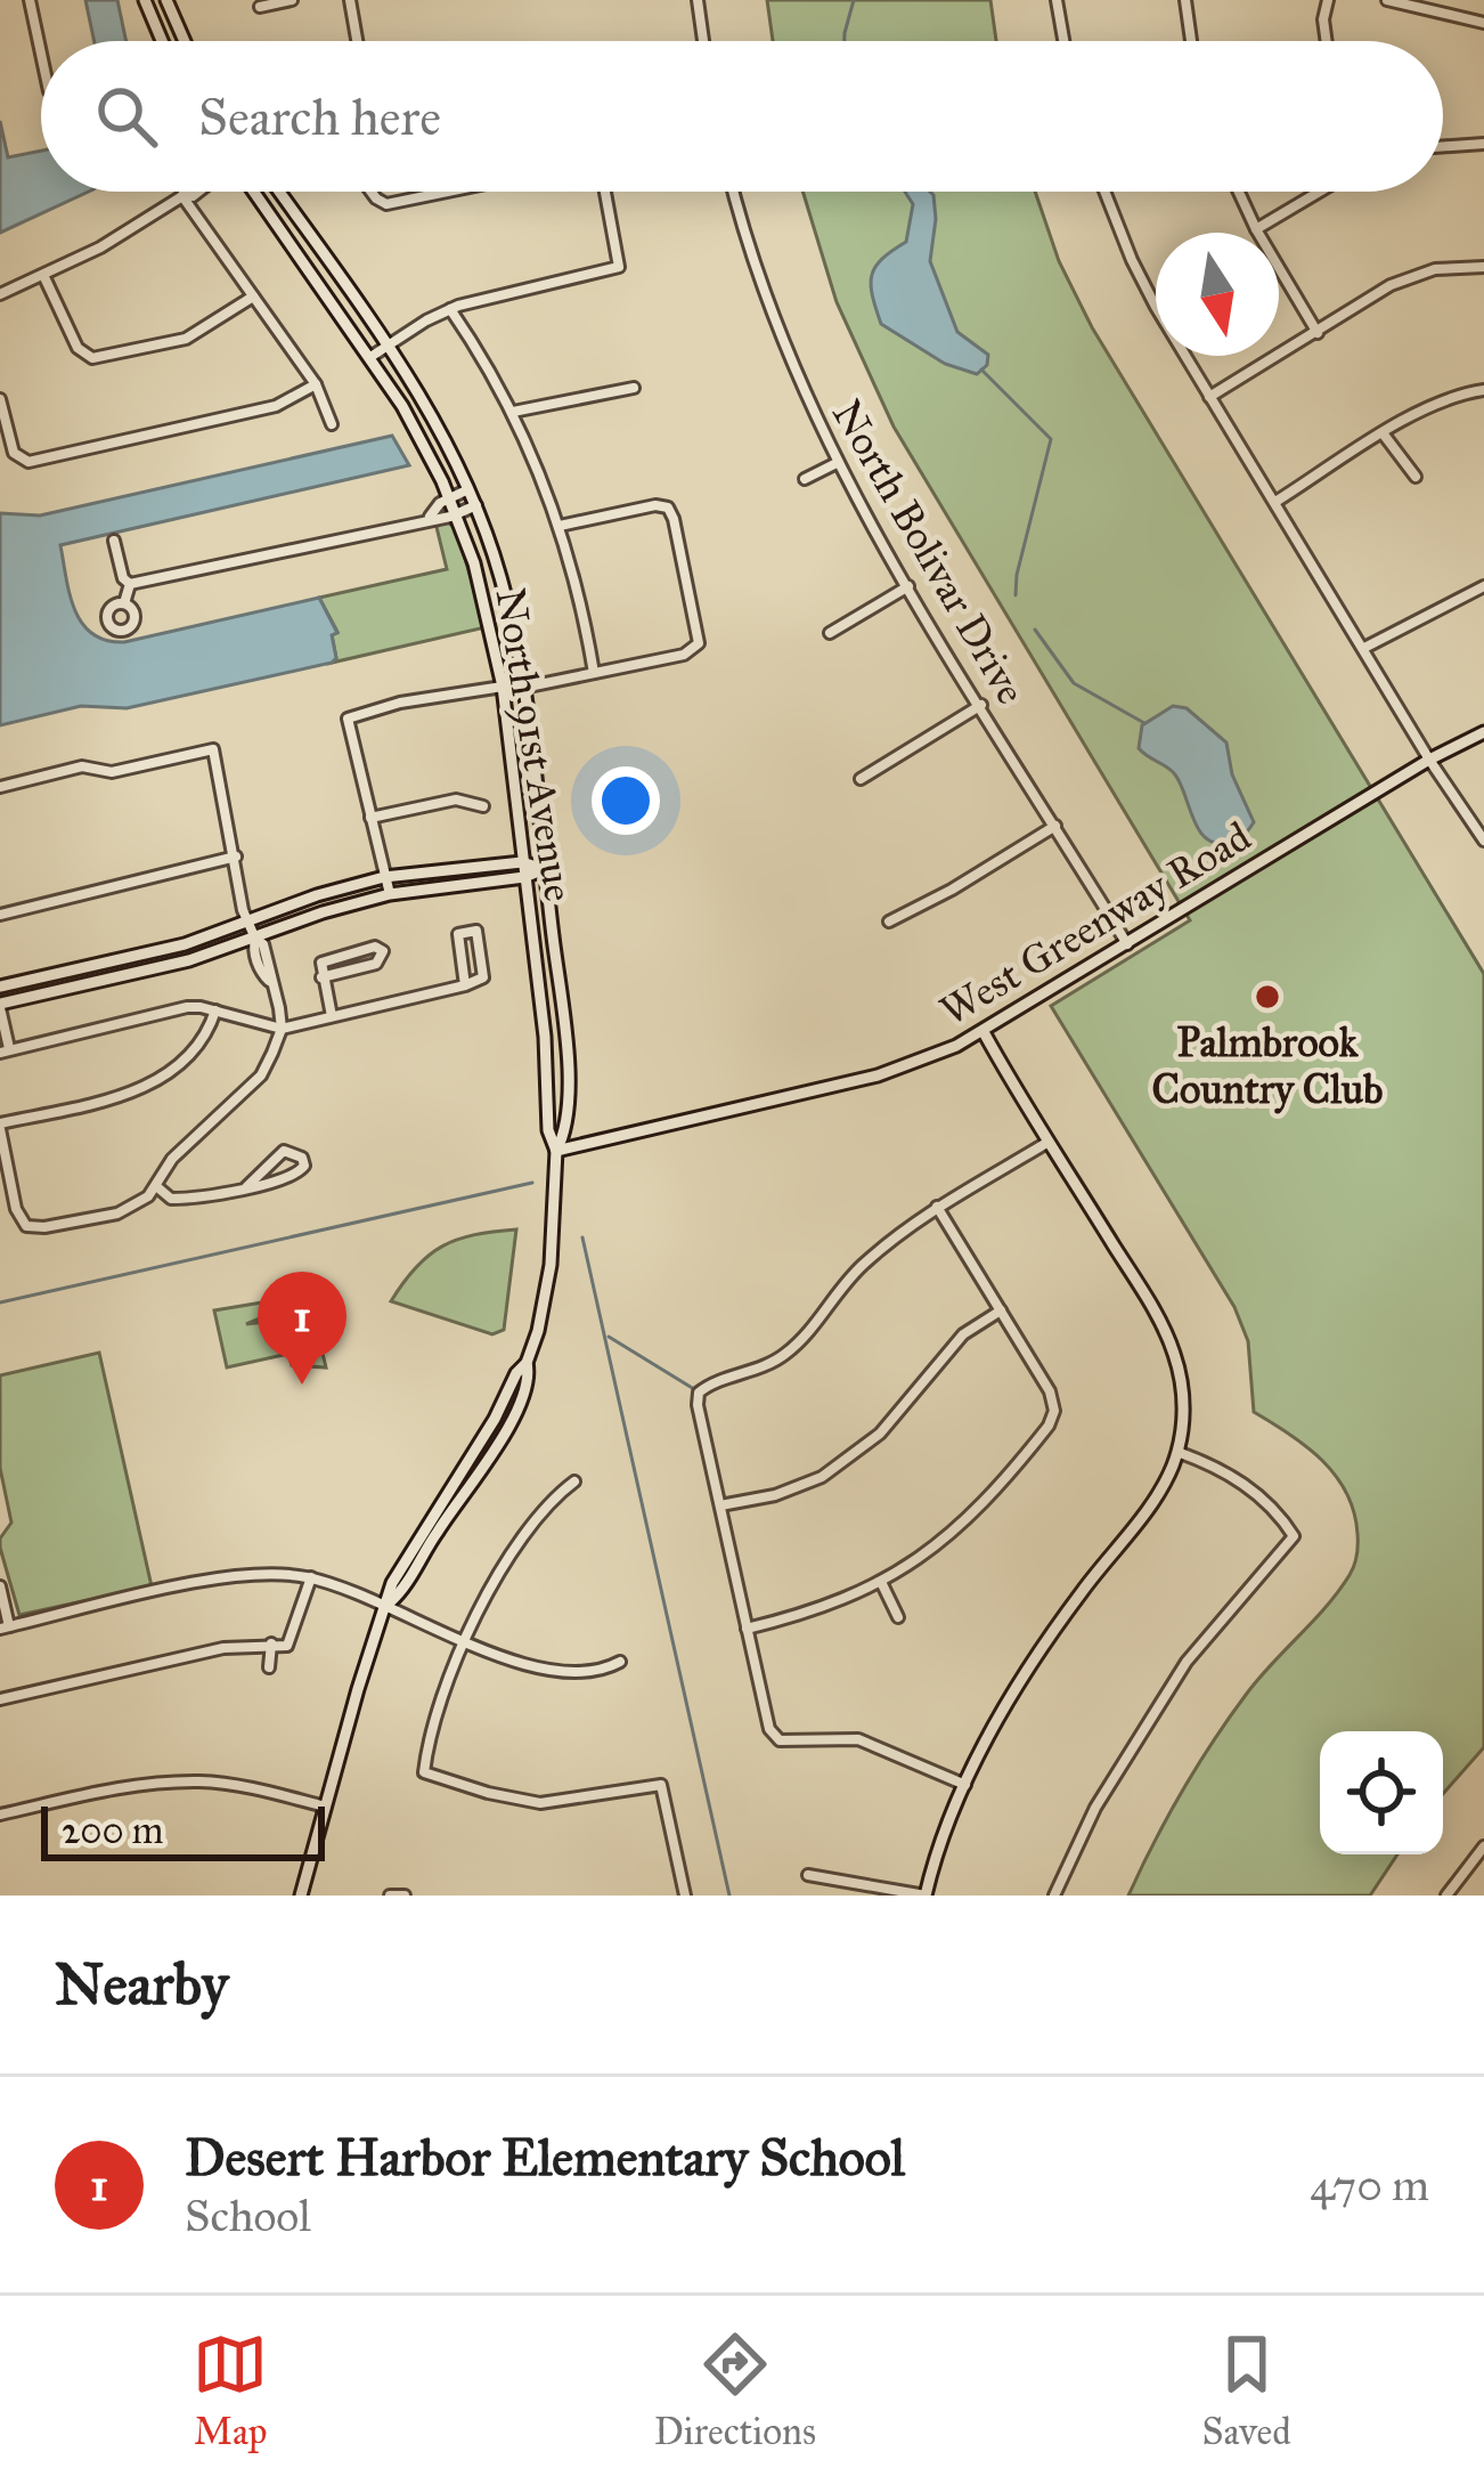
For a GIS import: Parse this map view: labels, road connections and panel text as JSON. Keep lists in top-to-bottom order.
{
  "streets": {
    "main road": ["North 91st Avenue", "West Greenway Road"],
    "street": ["North Bolivar Drive"]
  },
  "crossings": [
    ["North Bolivar Drive", "West Greenway Road"],
    ["North 91st Avenue", "West Greenway Road"]
  ],
  "places": ["Palmbrook Country Club"],
  "scale_bar": "200 m",
  "north": "bottom",
  "page": {
    "search": "Search here",
    "pins": "1",
    "scale": "200 m",
    "heading": "Nearby",
    "list": [
      {
        "mark": "1",
        "name": "Desert Harbor Elementary School",
        "note": "School",
        "value": "470 m"
      }
    ],
    "nav": ["Map", "Directions", "Saved"]
  }
}
